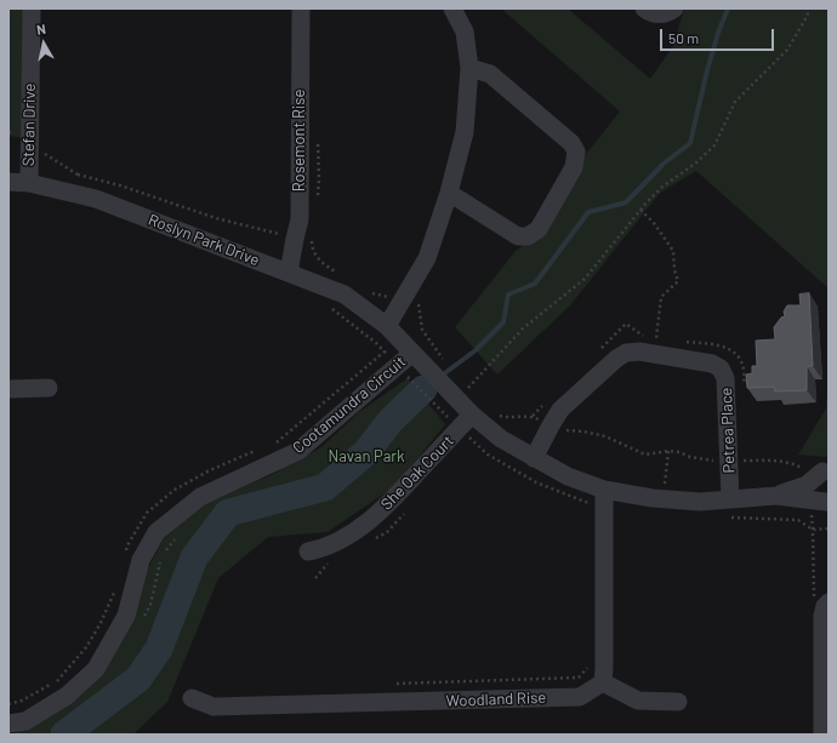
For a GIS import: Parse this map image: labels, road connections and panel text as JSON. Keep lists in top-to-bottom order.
{
  "streets": {
    "street": [
      "Stefan Drive",
      "Rosemont Rise",
      "Roslyn Park Drive",
      "Cootamundra Circuit",
      "Petrea Place",
      "She Oak Court",
      "Woodland Rise"
    ]
  },
  "crossings": [
    ["Stefan Drive", "Roslyn Park Drive"],
    ["Rosemont Rise", "Roslyn Park Drive"],
    ["Roslyn Park Drive", "Cootamundra Circuit"],
    ["Roslyn Park Drive", "Petrea Place"],
    ["Roslyn Park Drive", "She Oak Court"]
  ],
  "parks": ["Navan Park"],
  "scale_bar": "50 m",
  "north": "top"
}
